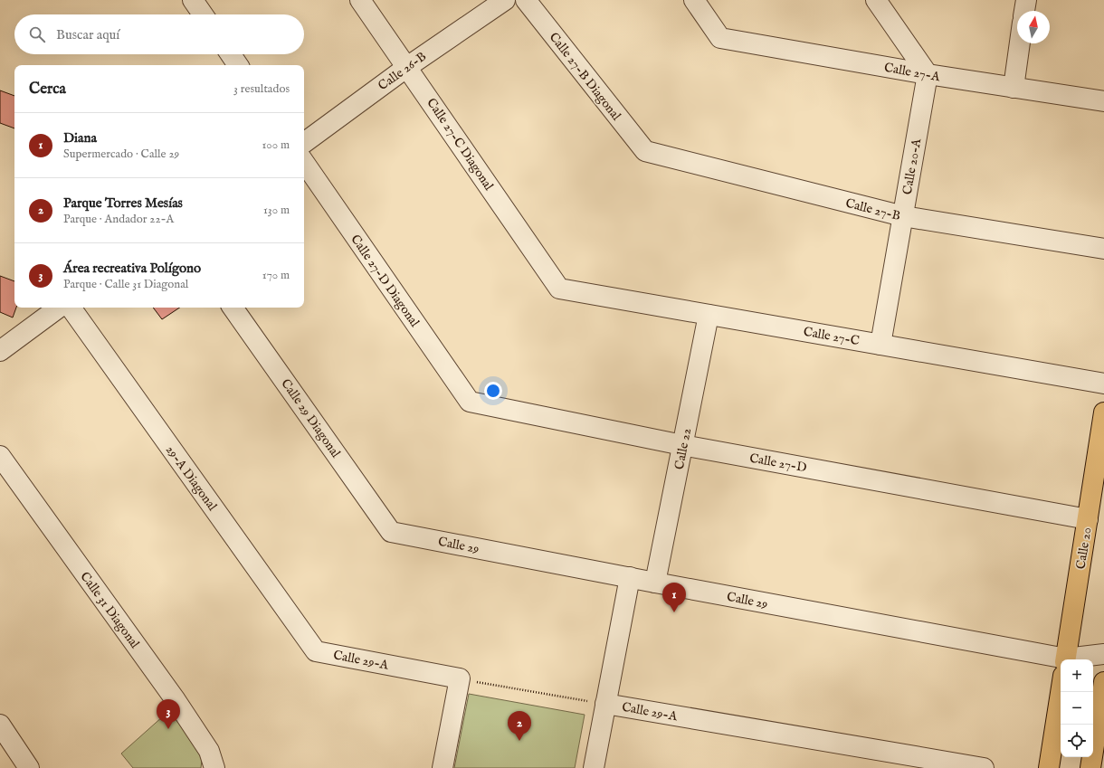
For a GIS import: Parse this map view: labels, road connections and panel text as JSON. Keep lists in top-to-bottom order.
{
  "streets": {
    "main road": ["Calle 20"],
    "street": [
      "Calle 26-B",
      "Calle 27-A",
      "Calle 27-B Diagonal",
      "Calle 27-C Diagonal",
      "Calle 20-A",
      "Calle 27-B",
      "Calle 27-D Diagonal",
      "Calle 27-C",
      "Calle 29 Diagonal",
      "Calle 22",
      "Calle 27-D",
      "29-A Diagonal",
      "Calle 29",
      "Calle 31 Diagonal",
      "Calle 29-A"
    ]
  },
  "crossings": [
    ["Calle 26-B", "Calle 27-C Diagonal"],
    ["Calle 27-A", "Calle 20-A"],
    ["Calle 27-B Diagonal", "Calle 27-B"],
    ["Calle 27-C Diagonal", "Calle 27-C"],
    ["Calle 20-A", "Calle 27-B"],
    ["Calle 20-A", "Calle 27-C"],
    ["Calle 27-D Diagonal", "Calle 27-D"],
    ["Calle 27-C", "Calle 22"],
    ["Calle 29 Diagonal", "Calle 29"],
    ["Calle 22", "Calle 27-D"],
    ["Calle 22", "Calle 29"],
    ["Calle 27-D", "Calle 20"],
    ["29-A Diagonal", "Calle 29-A"]
  ],
  "north": "top",
  "page": {
    "search": "Buscar aquí",
    "heading": ["Cerca", "3 resultados"],
    "list": [
      {
        "mark": "1",
        "name": "Diana",
        "note": "Supermercado · Calle 29",
        "value": "100 m"
      },
      {
        "mark": "2",
        "name": "Parque Torres Mesías",
        "note": "Parque · Andador 22-A",
        "value": "130 m"
      },
      {
        "mark": "3",
        "name": "Área recreativa Polígono",
        "note": "Parque · Calle 31 Diagonal",
        "value": "170 m"
      }
    ],
    "pins": ["1", "3", "2"],
    "map_buttons": ["+", "−"]
  }
}
